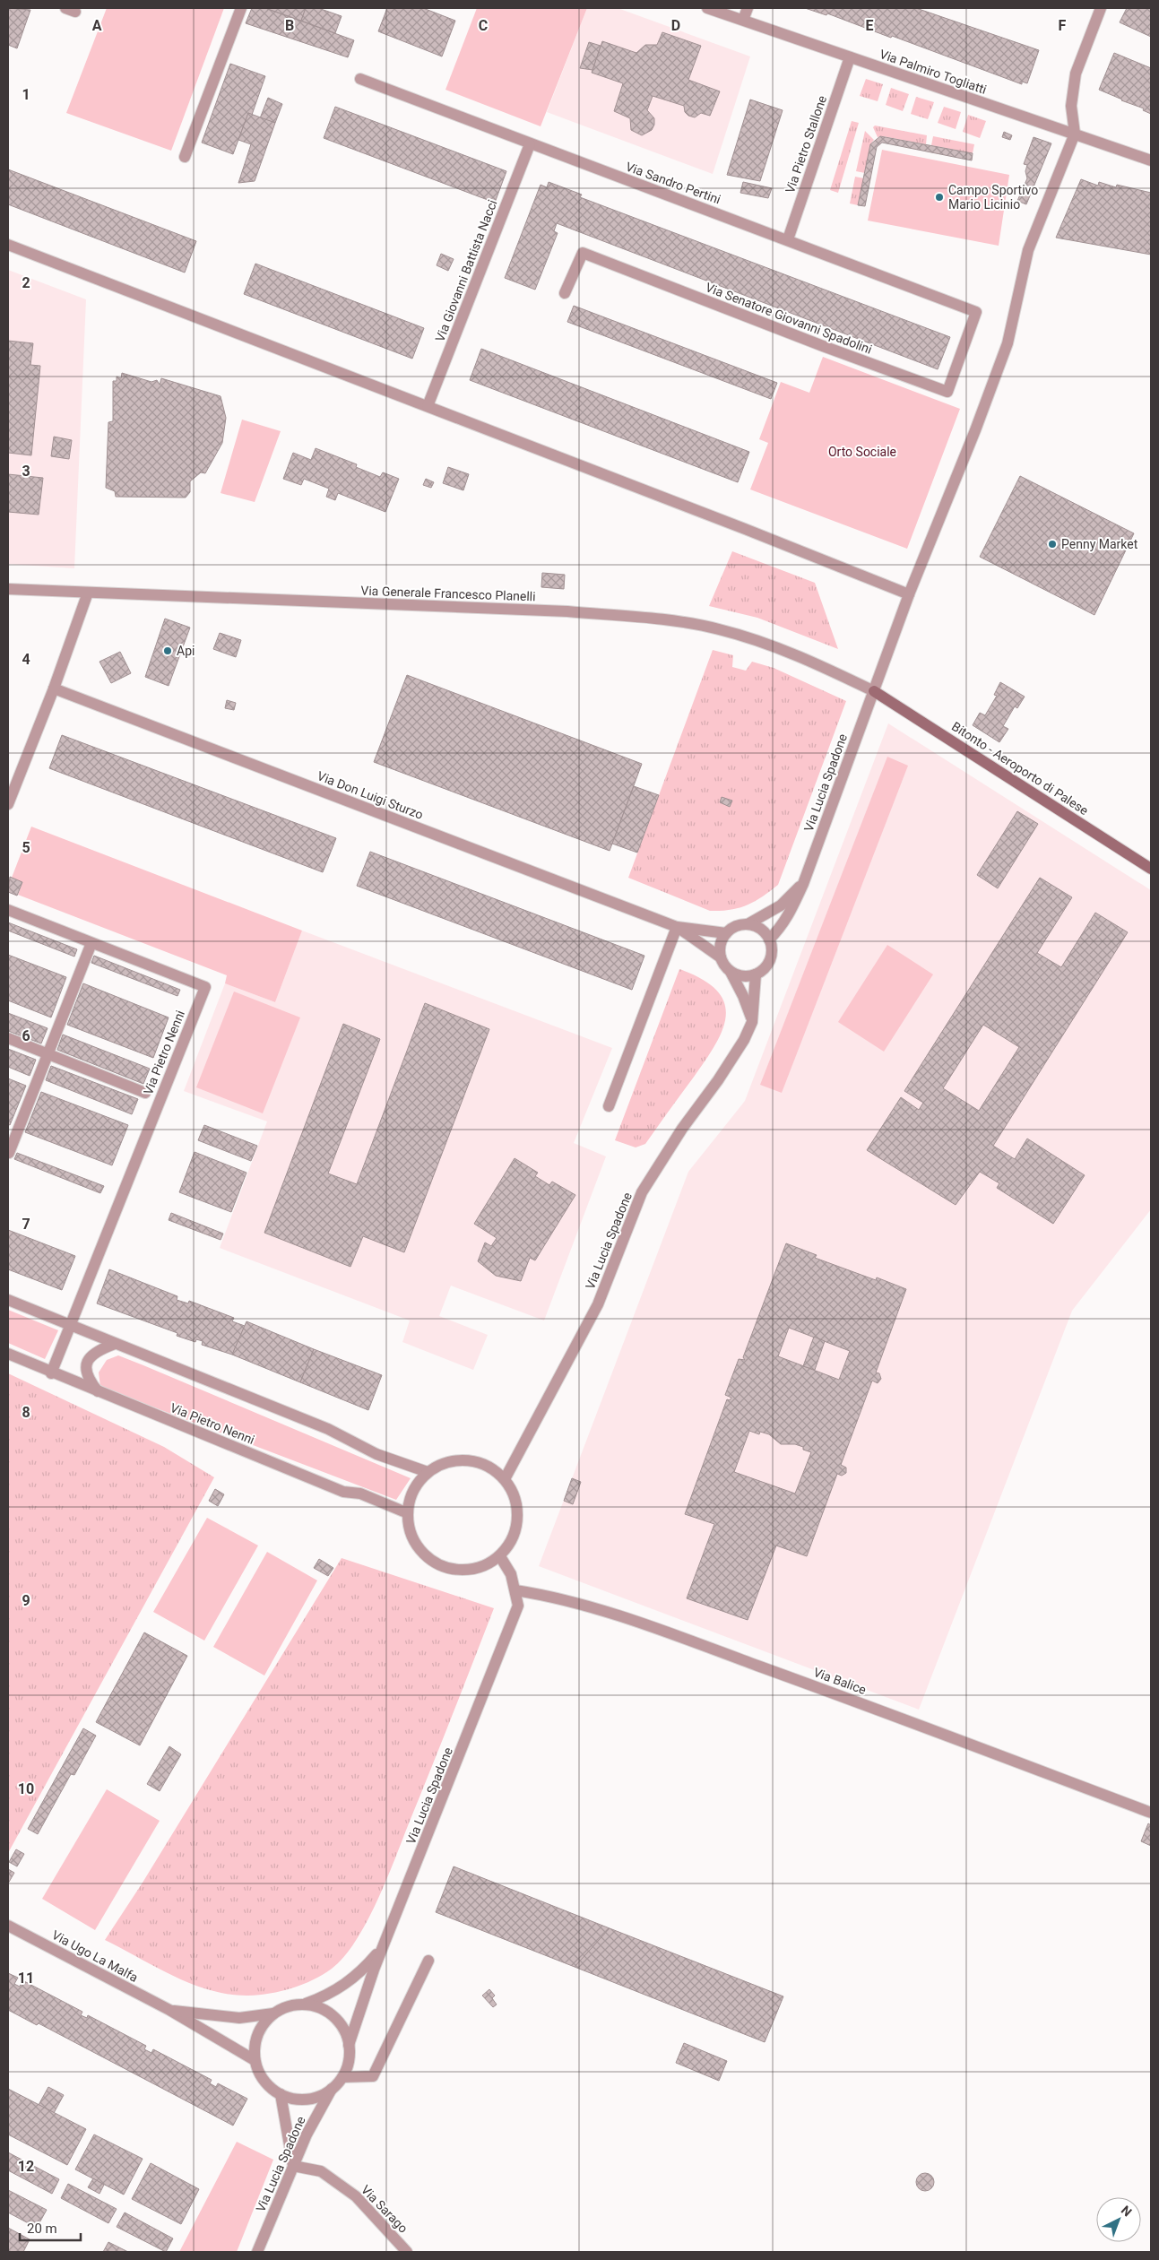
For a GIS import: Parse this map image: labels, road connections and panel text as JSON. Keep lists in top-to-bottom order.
{
  "streets": {
    "main road": ["Bitonto - Aeroporto di Palese"],
    "street": [
      "Via Palmiro Togliatti",
      "Via Pietro Stallone",
      "Via Sandro Pertini",
      "Via Giovanni Battista Nacci",
      "Via Senatore Giovanni Spadolini",
      "Via Generale Francesco Planelli",
      "Via Lucia Spadone",
      "Via Don Luigi Sturzo",
      "Via Pietro Nenni",
      "Via Balice",
      "Via Ugo La Malfa",
      "Via Sarago"
    ]
  },
  "crossings": [
    ["Via Palmiro Togliatti", "Via Pietro Stallone"],
    ["Via Palmiro Togliatti", "Via Lucia Spadone"],
    ["Via Pietro Stallone", "Via Sandro Pertini"],
    ["Via Sandro Pertini", "Via Giovanni Battista Nacci"],
    ["Via Sandro Pertini", "Via Senatore Giovanni Spadolini"],
    ["Via Generale Francesco Planelli", "Bitonto - Aeroporto di Palese"],
    ["Via Generale Francesco Planelli", "Via Lucia Spadone"],
    ["Bitonto - Aeroporto di Palese", "Via Lucia Spadone"],
    ["Via Lucia Spadone", "Via Pietro Nenni"],
    ["Via Lucia Spadone", "Via Balice"],
    ["Via Lucia Spadone", "Via Ugo La Malfa"],
    ["Via Lucia Spadone", "Via Sarago"]
  ],
  "parks": ["Orto Sociale"],
  "places": ["Campo Sportivo Mario Licinio", "Penny Market", "Api"],
  "scale_bar": "20 m",
  "north": "top right",
  "grid": {
    "columns": [
      "A",
      "B",
      "C",
      "D",
      "E",
      "F"
    ],
    "rows": [
      "1",
      "2",
      "3",
      "4",
      "5",
      "6",
      "7",
      "8",
      "9",
      "10",
      "11",
      "12"
    ]
  }
}
